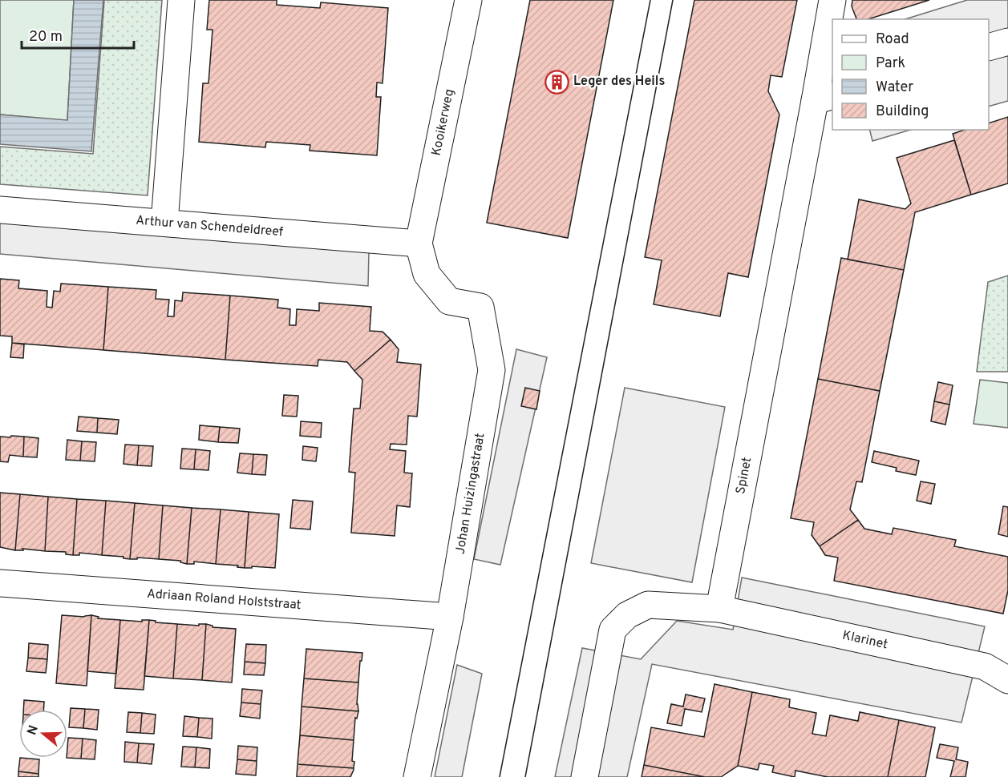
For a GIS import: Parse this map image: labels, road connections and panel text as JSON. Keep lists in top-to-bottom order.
{
  "streets": {
    "street": [
      "Kooikerweg",
      "Arthur van Schendeldreef",
      "Spinet",
      "Johan Huizingastraat",
      "Adriaan Roland Holststraat",
      "Klarinet"
    ]
  },
  "crossings": [
    ["Kooikerweg", "Arthur van Schendeldreef"],
    ["Kooikerweg", "Johan Huizingastraat"],
    ["Arthur van Schendeldreef", "Johan Huizingastraat"],
    ["Spinet", "Klarinet"],
    ["Johan Huizingastraat", "Adriaan Roland Holststraat"]
  ],
  "places": {
    "building": ["Leger des Heils"]
  },
  "legend": [
    "Road",
    "Park",
    "Water",
    "Building"
  ],
  "scale_bar": "20 m",
  "north": "left"
}
